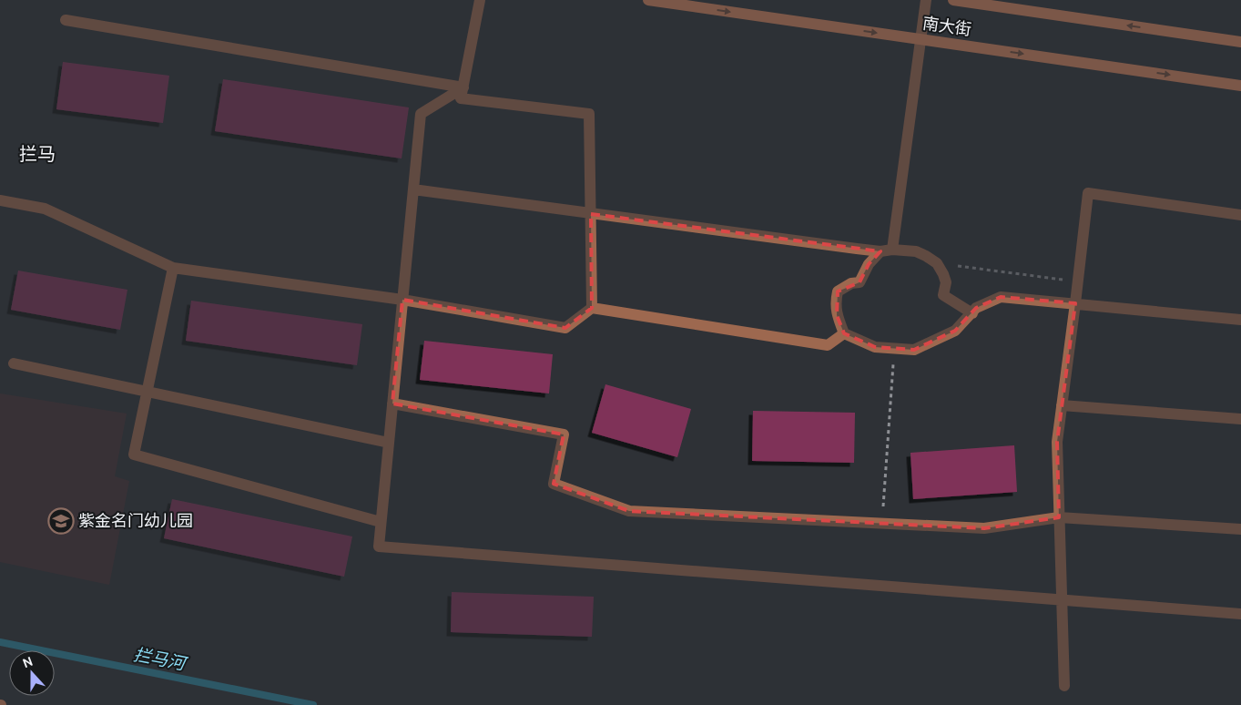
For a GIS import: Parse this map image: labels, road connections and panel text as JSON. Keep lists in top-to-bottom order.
{
  "streets": {
    "main road": ["南大街"]
  },
  "districts": ["拦马"],
  "water": ["拦马河"],
  "places": {
    "school or university": ["紫金名门幼儿园"]
  },
  "north": "top"
}
